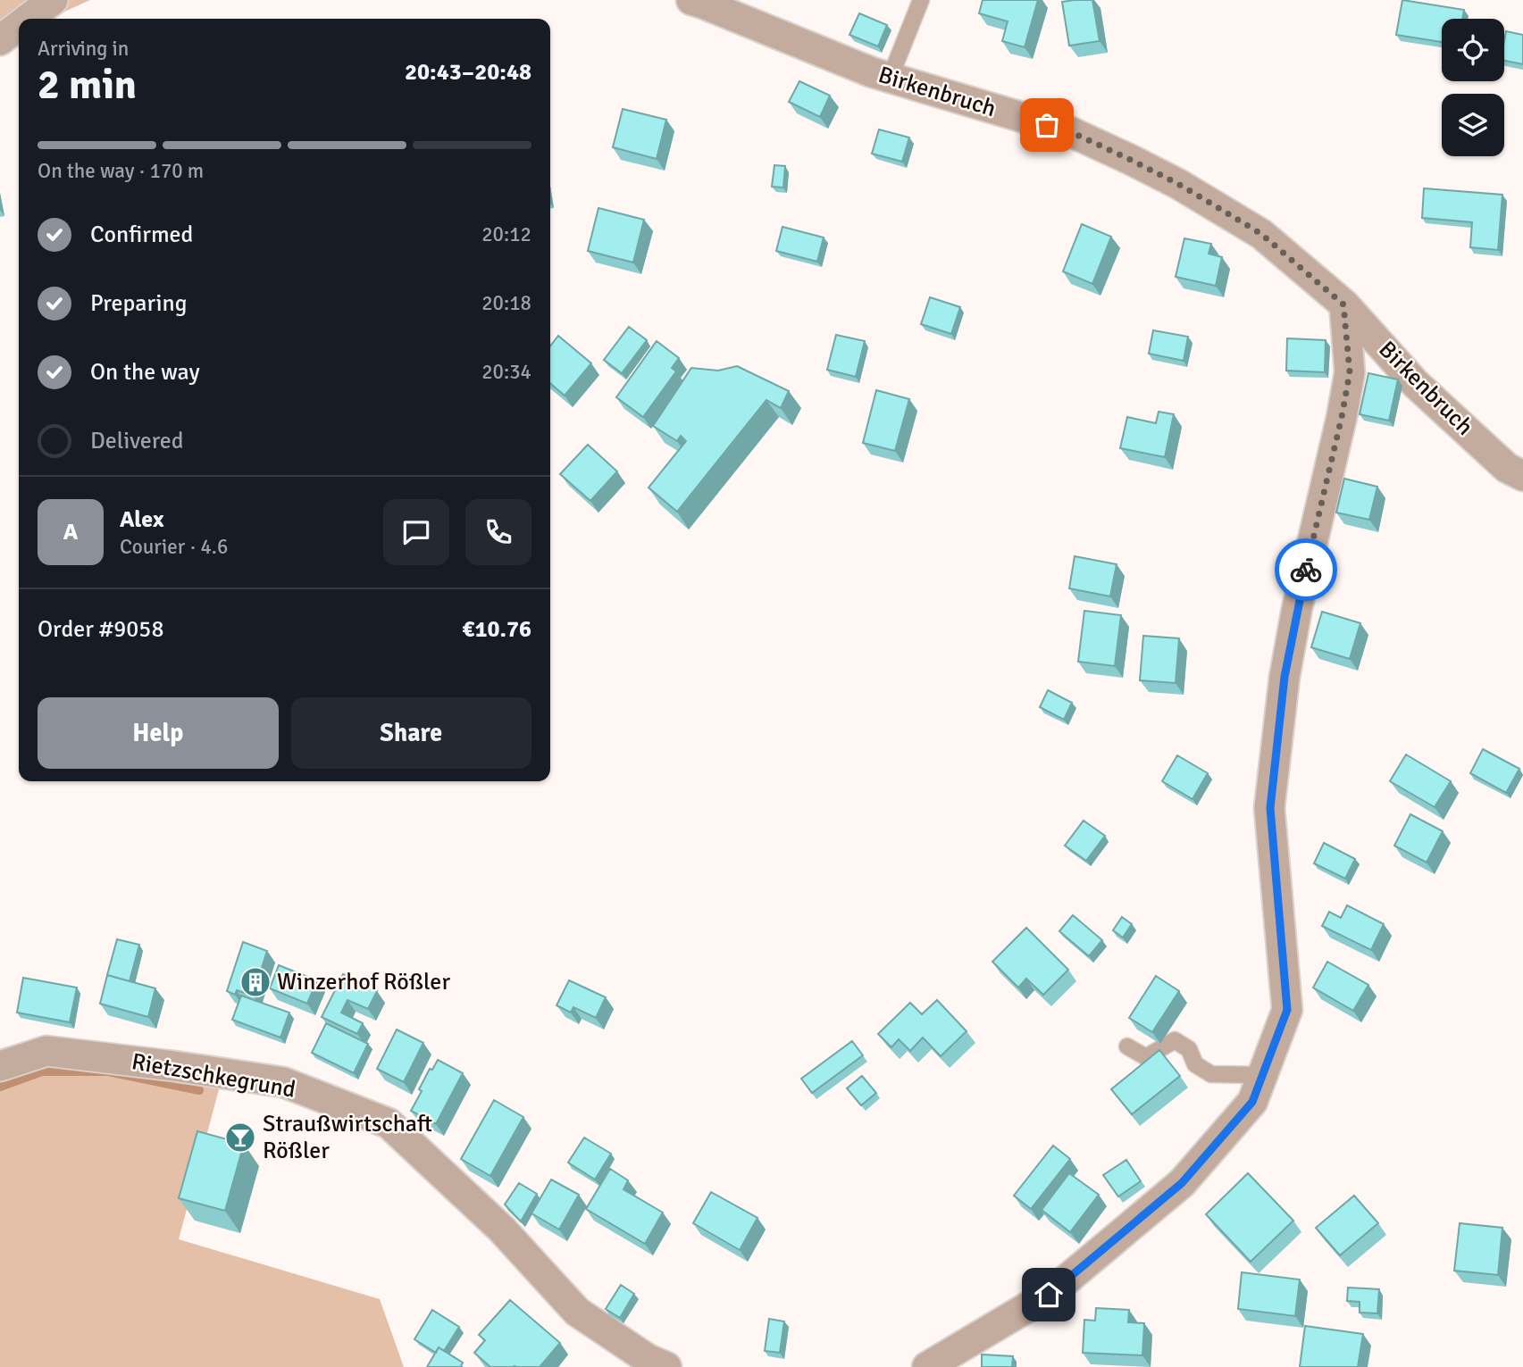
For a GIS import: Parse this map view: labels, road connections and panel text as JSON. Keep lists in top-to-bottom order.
{
  "streets": {
    "street": ["Birkenbruch", "Rietzschkegrund"]
  },
  "places": {
    "building": ["Winzerhof Rößler"],
    "bar": ["Straußwirtschaft Rößler"]
  },
  "page": {
    "heading": ["2 min", "Arriving in", "20:43–20:48"],
    "panel": [
      "Alex",
      "Courier · 4.6",
      "Order #9058",
      "€10.76"
    ],
    "bar": "On the way · 170 m",
    "list": [
      ["Confirmed", "20:12"],
      ["Preparing", "20:18"],
      ["On the way", "20:34"],
      "Delivered"
    ],
    "round": "A",
    "buttons": ["Help", "Share"]
  }
}
